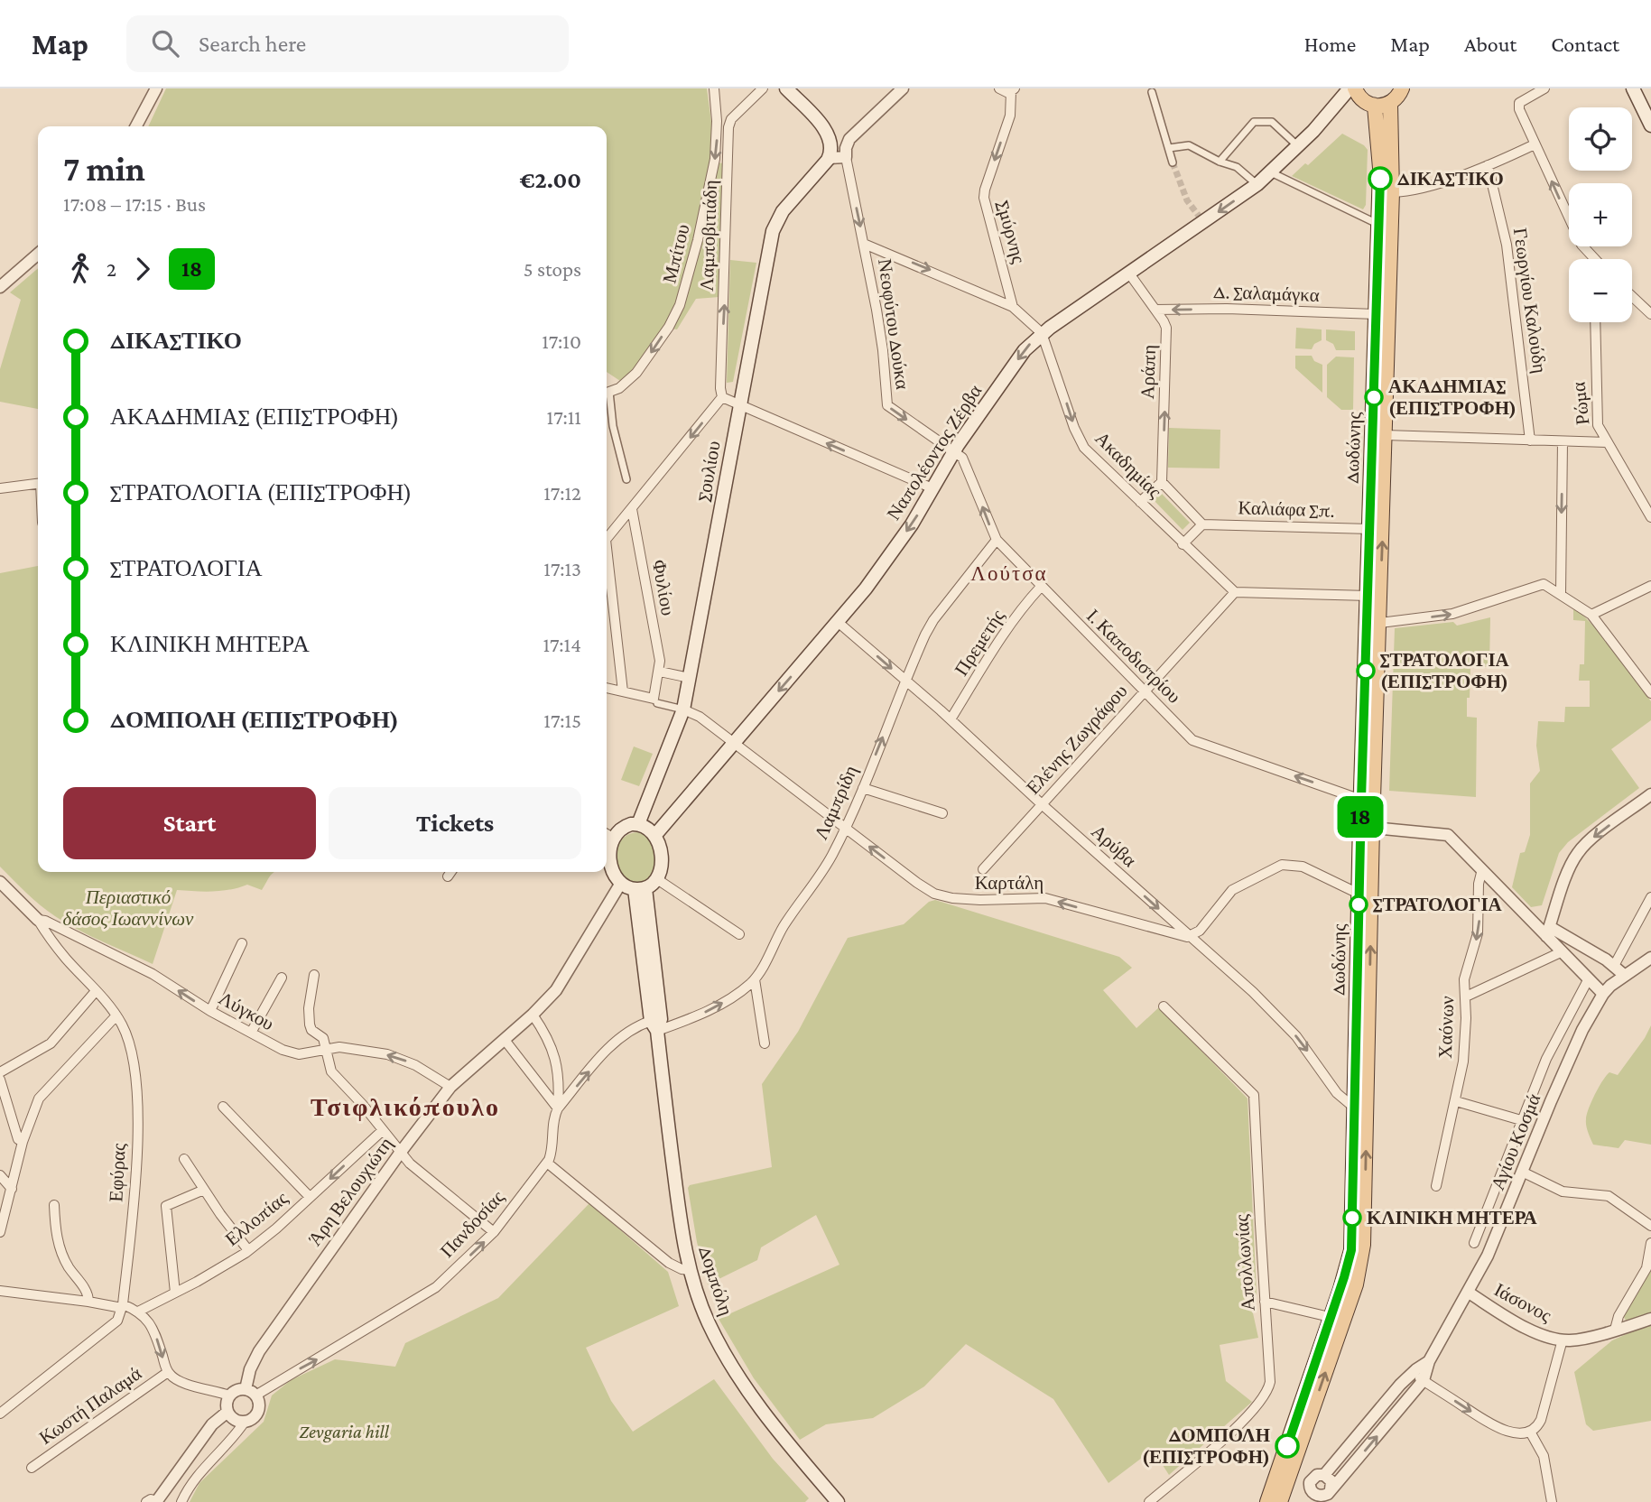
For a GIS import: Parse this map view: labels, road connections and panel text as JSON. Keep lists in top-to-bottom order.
{
  "streets": {
    "main road": [
      "Δωδώνης",
      "Ναπολέοντος Ζέρβα",
      "Σουλίου",
      "Δομπόλη"
    ],
    "street": [
      "Σμύρνης",
      "Λαμποβιτιάδη",
      "Μπίτου",
      "Δ. Σαλαμάγκα",
      "Γεωργίου Καλούδη",
      "Νεοφύτου Δούκα",
      "Αράπη",
      "Ρώμα",
      "Ακαδημίας",
      "Καλιάφα Σπ.",
      "Φυλίου",
      "Πρεμετής",
      "Ι. Καποδιστρίου",
      "Ελένης Ζωγράφου",
      "Λαμπρίδη",
      "Αρύβα",
      "Καρτάλη",
      "Λύγκου",
      "Χαόνων",
      "Αγίου Κοσμά",
      "Εφύρας",
      "Άρη Βελουχιώτη",
      "Ελλοπίας",
      "Πανδοσίας",
      "Απολλωνίας",
      "Ιάσονος",
      "Κωστή Παλαμά"
    ]
  },
  "crossings": [
    ["Σμύρνης", "Νεοφύτου Δούκα"],
    ["Δ. Σαλαμάγκα", "Αράπη"],
    ["Δ. Σαλαμάγκα", "Δωδώνης"],
    ["Νεοφύτου Δούκα", "Ναπολέοντος Ζέρβα"],
    ["Νεοφύτου Δούκα", "Ακαδημίας"],
    ["Νεοφύτου Δούκα", "Ι. Καποδιστρίου"],
    ["Αράπη", "Ναπολέοντος Ζέρβα"],
    ["Δωδώνης", "Καλιάφα Σπ."],
    ["Δωδώνης", "Ι. Καποδιστρίου"],
    ["Δωδώνης", "Αρύβα"],
    ["Ναπολέοντος Ζέρβα", "Ακαδημίας"],
    ["Ναπολέοντος Ζέρβα", "Σουλίου"],
    ["Ναπολέοντος Ζέρβα", "Ι. Καποδιστρίου"],
    ["Ναπολέοντος Ζέρβα", "Αρύβα"],
    ["Ναπολέοντος Ζέρβα", "Καρτάλη"],
    ["Ναπολέοντος Ζέρβα", "Άρη Βελουχιώτη"],
    ["Ναπολέοντος Ζέρβα", "Δομπόλη"],
    ["Ακαδημίας", "Ελένης Ζωγράφου"],
    ["Σουλίου", "Καρτάλη"],
    ["Σουλίου", "Άρη Βελουχιώτη"],
    ["Σουλίου", "Δομπόλη"],
    ["Πρεμετής", "Ι. Καποδιστρίου"],
    ["Πρεμετής", "Αρύβα"],
    ["Ι. Καποδιστρίου", "Ελένης Ζωγράφου"],
    ["Ι. Καποδιστρίου", "Λαμπρίδη"],
    ["Ελένης Ζωγράφου", "Αρύβα"],
    ["Λαμπρίδη", "Αρύβα"],
    ["Λαμπρίδη", "Καρτάλη"],
    ["Λαμπρίδη", "Δομπόλη"],
    ["Αρύβα", "Καρτάλη"],
    ["Λύγκου", "Εφύρας"],
    ["Λύγκου", "Άρη Βελουχιώτη"],
    ["Αγίου Κοσμά", "Ιάσονος"],
    ["Άρη Βελουχιώτη", "Πανδοσίας"],
    ["Άρη Βελουχιώτη", "Δομπόλη"]
  ],
  "one_way": [
    "Σμύρνης",
    "Λαμποβιτιάδη",
    "Μπίτου",
    "Δ. Σαλαμάγκα",
    "Νεοφύτου Δούκα",
    "Αράπη",
    "Ναπολέοντος Ζέρβα",
    "Ακαδημίας",
    "Ι. Καποδιστρίου",
    "Αρύβα",
    "Καρτάλη",
    "Λύγκου",
    "Χαόνων",
    "Πανδοσίας"
  ],
  "districts": ["Λούτσα", "Τσιφλικόπουλο"],
  "parks": ["Περιαστικό δάσος Ιωαννίνων", "Zevgaria hill"],
  "places": [
    "ΔΙΚΑΣΤΙΚΟ",
    "ΑΚΑΔΗΜΙΑΣ (ΕΠΙΣΤΡΟΦΗ)",
    "ΣΤΡΑΤΟΛΟΓΙΑ (ΕΠΙΣΤΡΟΦΗ)",
    "ΣΤΡΑΤΟΛΟΓΙΑ",
    "ΚΛΙΝΙΚΗ ΜΗΤΕΡΑ",
    "ΔΟΜΠΟΛΗ (ΕΠΙΣΤΡΟΦΗ)"
  ],
  "lines": ["bus line 18"],
  "page": {
    "header": "Map",
    "search": "Search here",
    "nav": [
      "Home",
      "Map",
      "About",
      "Contact"
    ],
    "on_map": "18",
    "map_buttons": ["+", "−"],
    "heading": ["7 min", "17:08 – 17:15 · Bus", "€2.00"],
    "legs": ["2", "18", "5 stops"],
    "list": [
      {
        "name": "ΔΙΚΑΣΤΙΚΟ",
        "value": "17:10"
      },
      {
        "name": "ΑΚΑΔΗΜΙΑΣ (ΕΠΙΣΤΡΟΦΗ)",
        "value": "17:11"
      },
      {
        "name": "ΣΤΡΑΤΟΛΟΓΙΑ (ΕΠΙΣΤΡΟΦΗ)",
        "value": "17:12"
      },
      {
        "name": "ΣΤΡΑΤΟΛΟΓΙΑ",
        "value": "17:13"
      },
      {
        "name": "ΚΛΙΝΙΚΗ ΜΗΤΕΡΑ",
        "value": "17:14"
      },
      {
        "name": "ΔΟΜΠΟΛΗ (ΕΠΙΣΤΡΟΦΗ)",
        "value": "17:15"
      }
    ],
    "buttons": ["Start", "Tickets"]
  }
}
